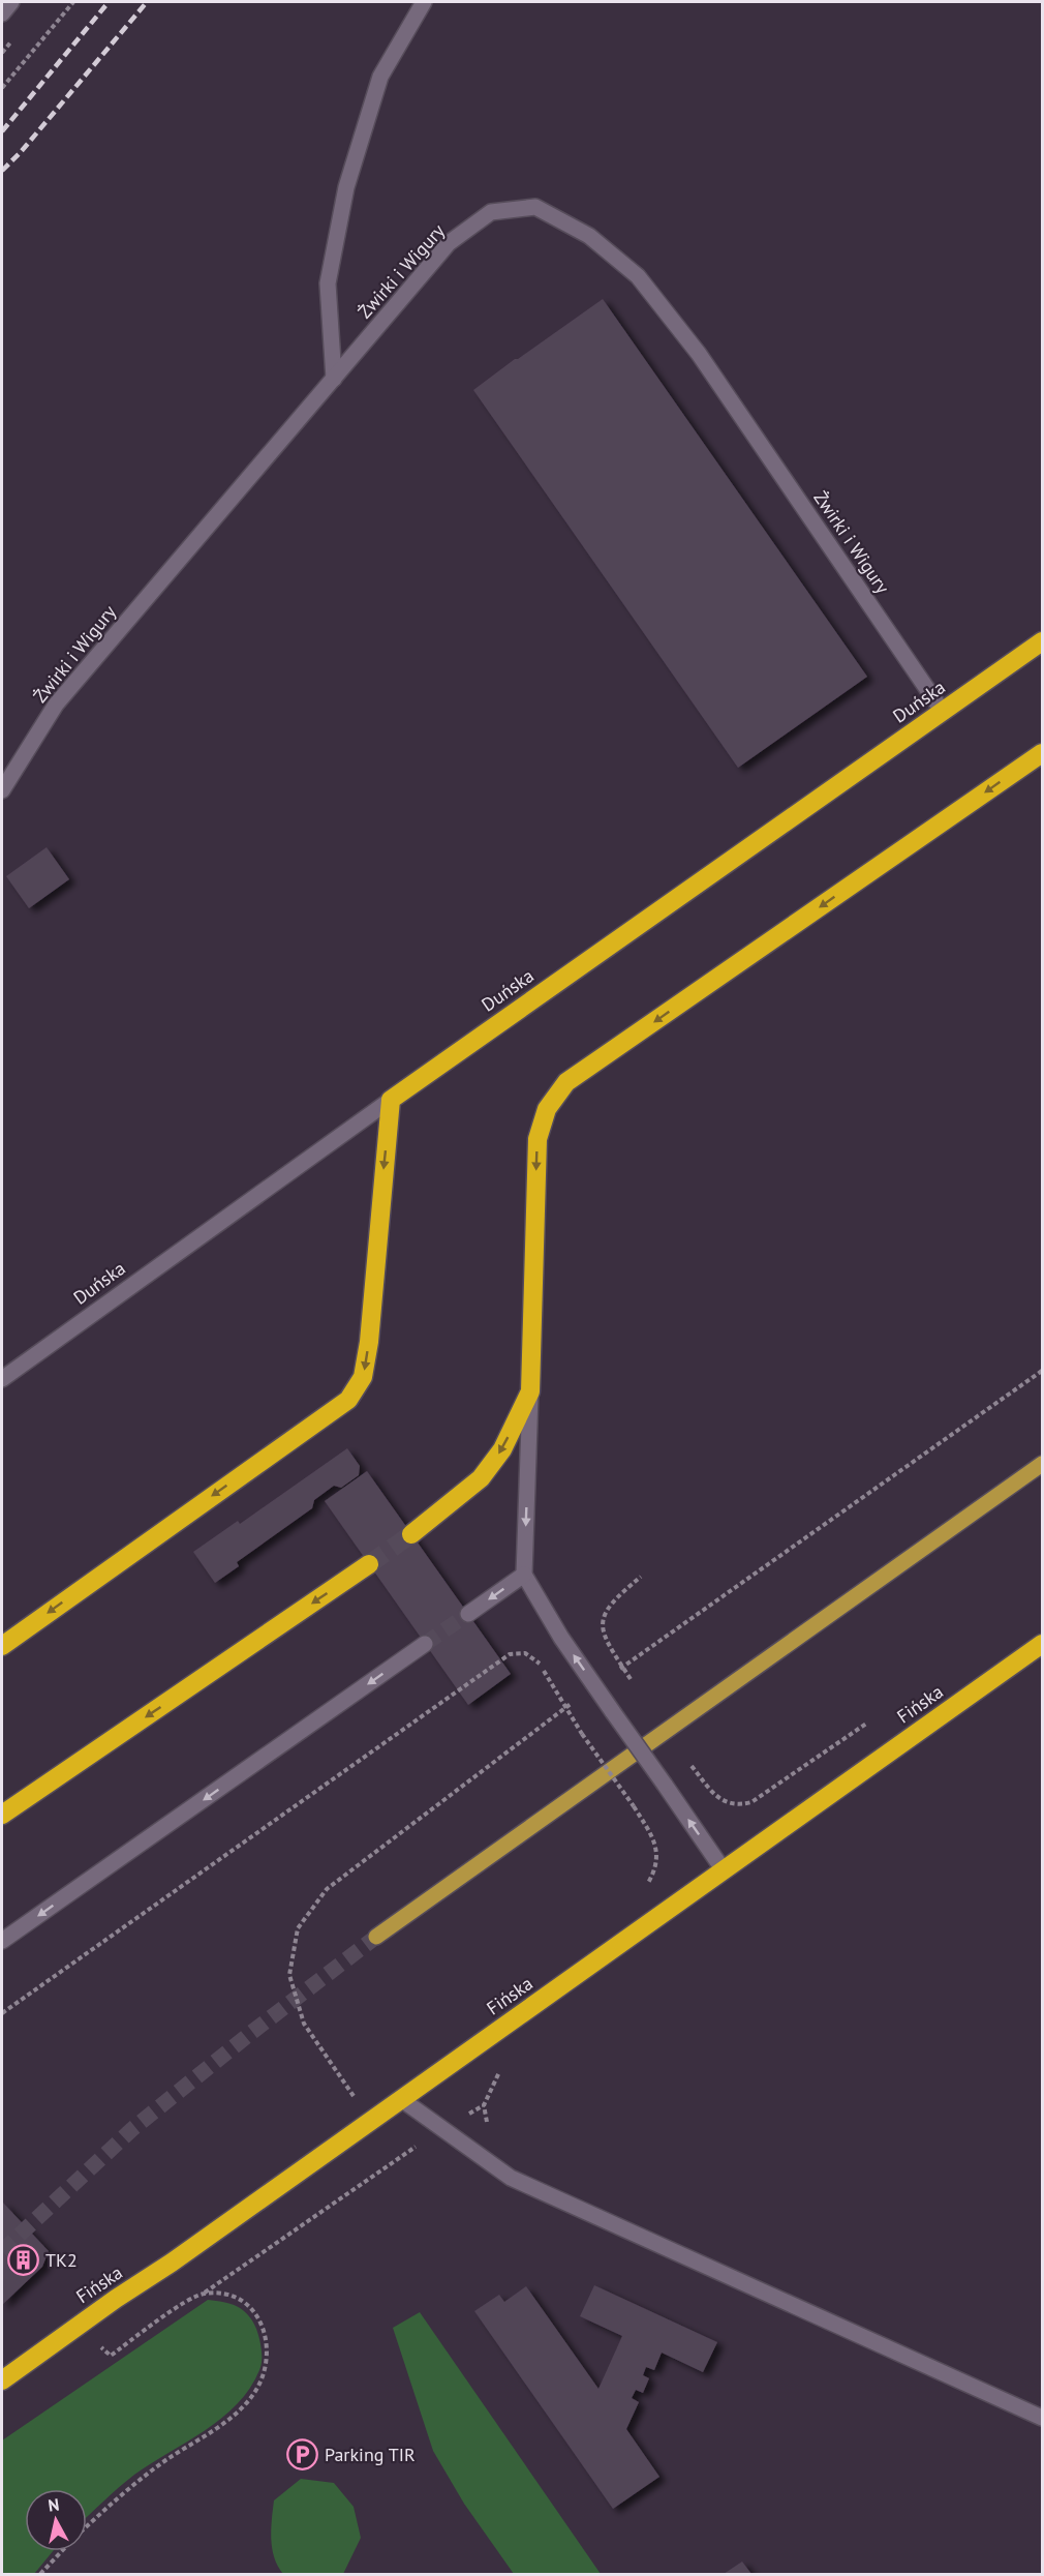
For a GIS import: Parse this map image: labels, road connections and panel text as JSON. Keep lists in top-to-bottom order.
{
  "streets": {
    "highway": ["Duńska", "Fińska"],
    "street": ["Żwirki i Wigury"]
  },
  "crossings": [
    ["Żwirki i Wigury", "Duńska"]
  ],
  "places": {
    "building": ["TK2"],
    "parking": ["Parking TIR"]
  },
  "north": "top"
}
